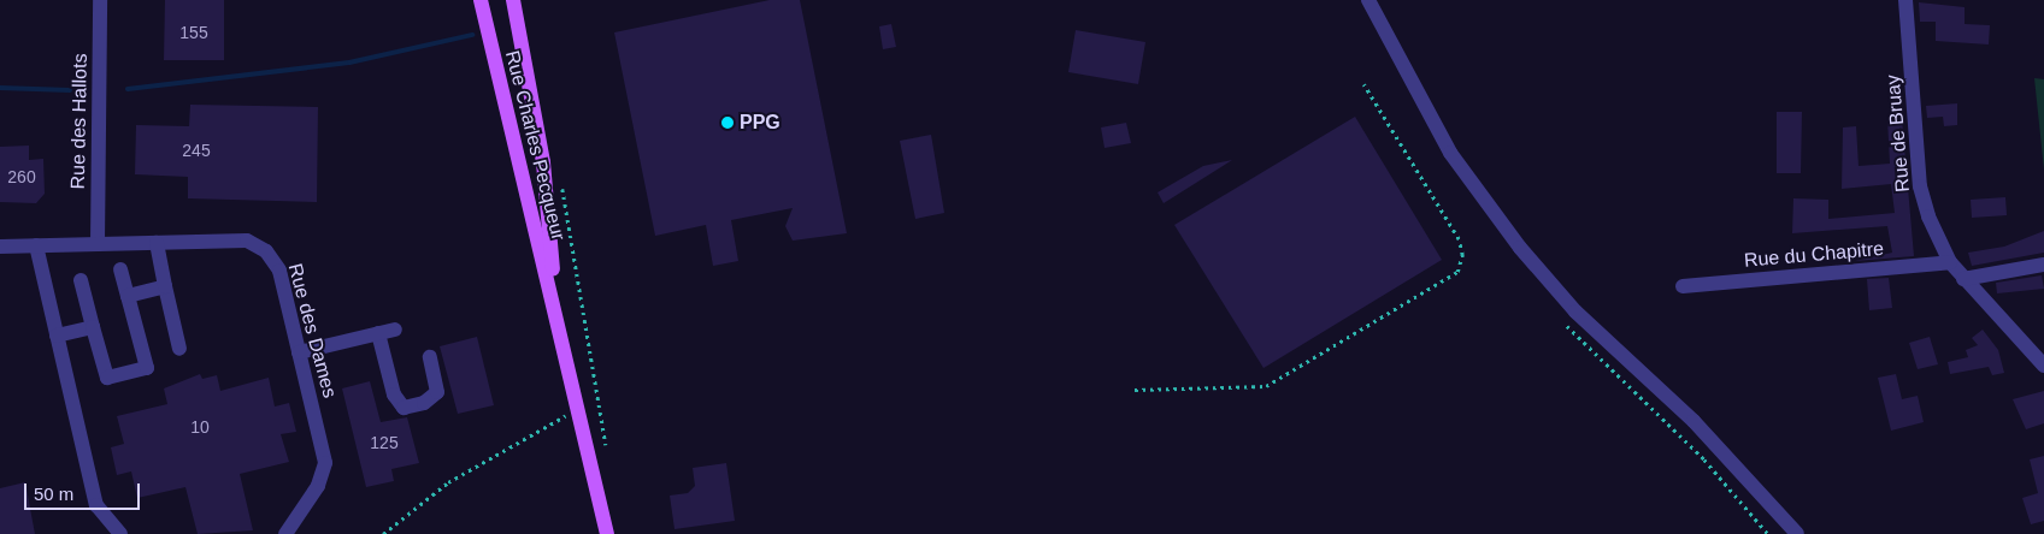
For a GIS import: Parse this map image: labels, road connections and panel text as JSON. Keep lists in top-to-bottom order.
{
  "streets": {
    "main road": ["Rue Charles Pecqueur"],
    "street": [
      "Rue des Hallots",
      "Rue de Bruay",
      "Rue du Chapitre",
      "Rue des Dames"
    ]
  },
  "crossings": [
    ["Rue des Hallots", "Rue des Dames"],
    ["Rue de Bruay", "Rue du Chapitre"]
  ],
  "places": ["PPG"],
  "house_numbers": [
    "155",
    "245",
    "260",
    "10",
    "125"
  ],
  "scale_bar": "50 m"
}
